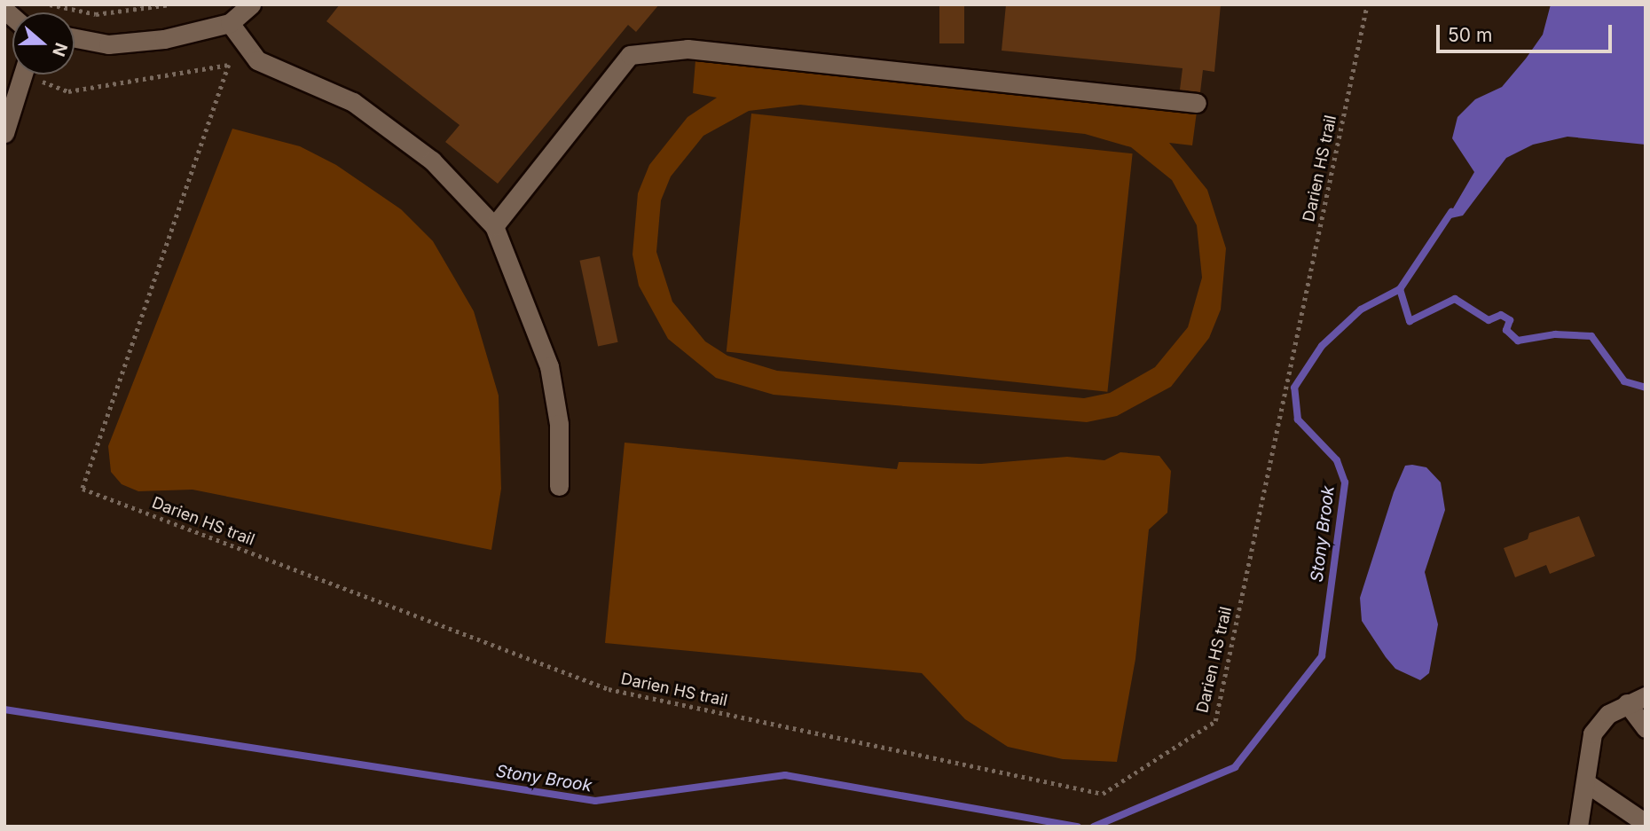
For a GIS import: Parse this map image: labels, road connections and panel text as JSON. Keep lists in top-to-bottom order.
{
  "streets": {
    "path": ["Darien HS trail"]
  },
  "water": ["Stony Brook"],
  "scale_bar": "50 m",
  "north": "right"
}
